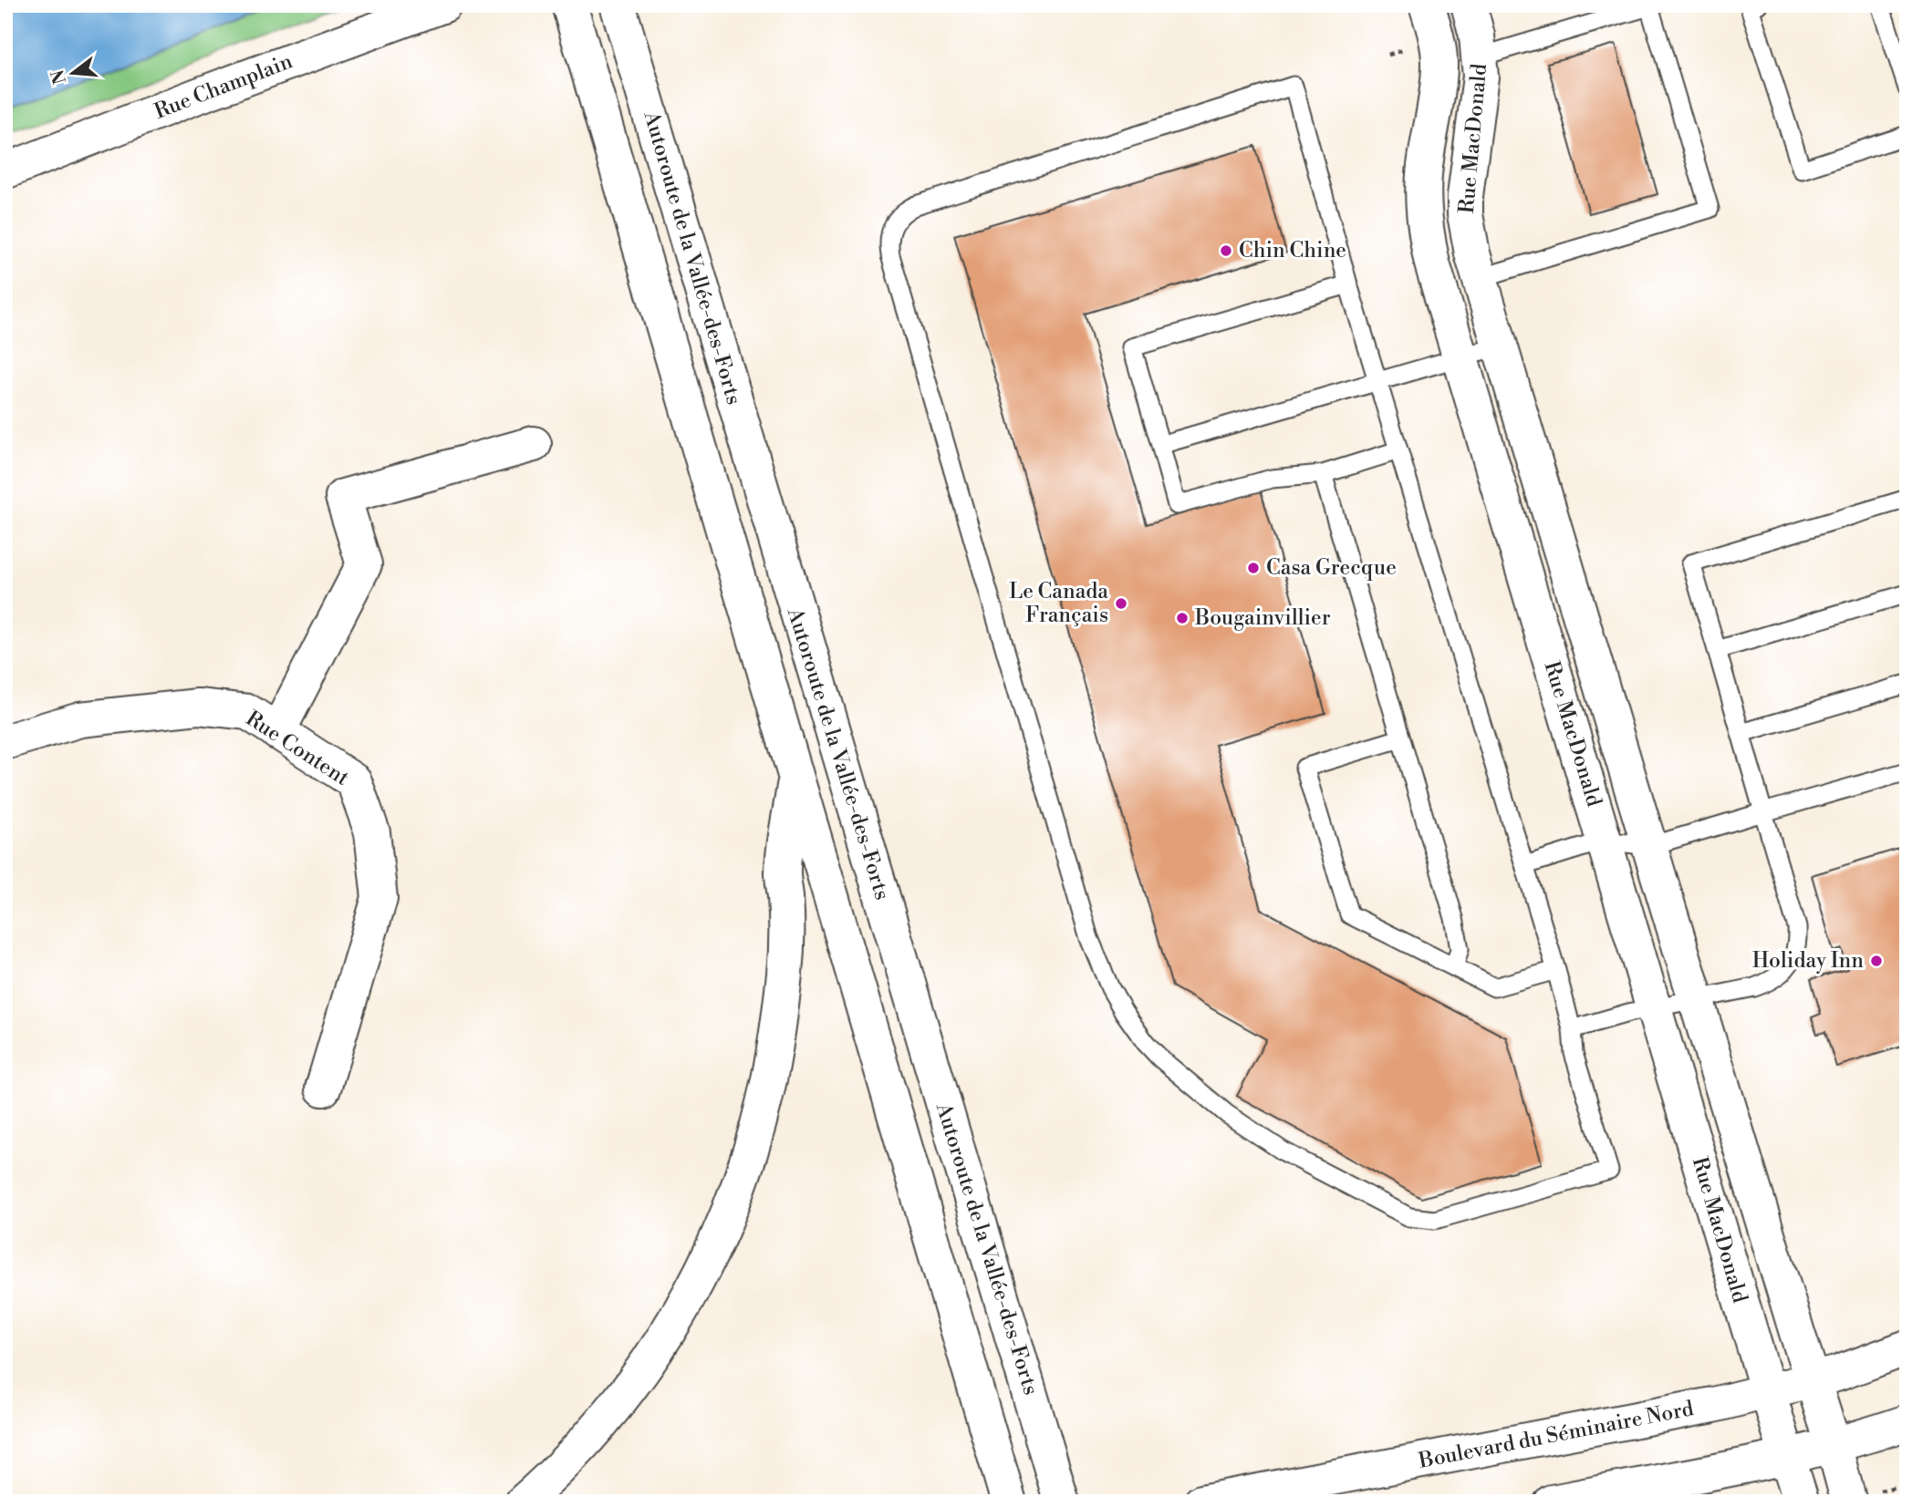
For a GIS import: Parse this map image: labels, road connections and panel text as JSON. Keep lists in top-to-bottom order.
{
  "streets": {
    "main road": [
      "Rue Champlain",
      "Rue MacDonald",
      "Autoroute de la Vallée-des-Forts",
      "Rue Content",
      "Boulevard du Séminaire Nord"
    ]
  },
  "crossings": [
    ["Rue MacDonald", "Boulevard du Séminaire Nord"]
  ],
  "places": [
    "Chin Chine",
    "Casa Grecque",
    "Le Canada Français",
    "Bougainvillier",
    "Holiday Inn"
  ],
  "north": "left"
}
